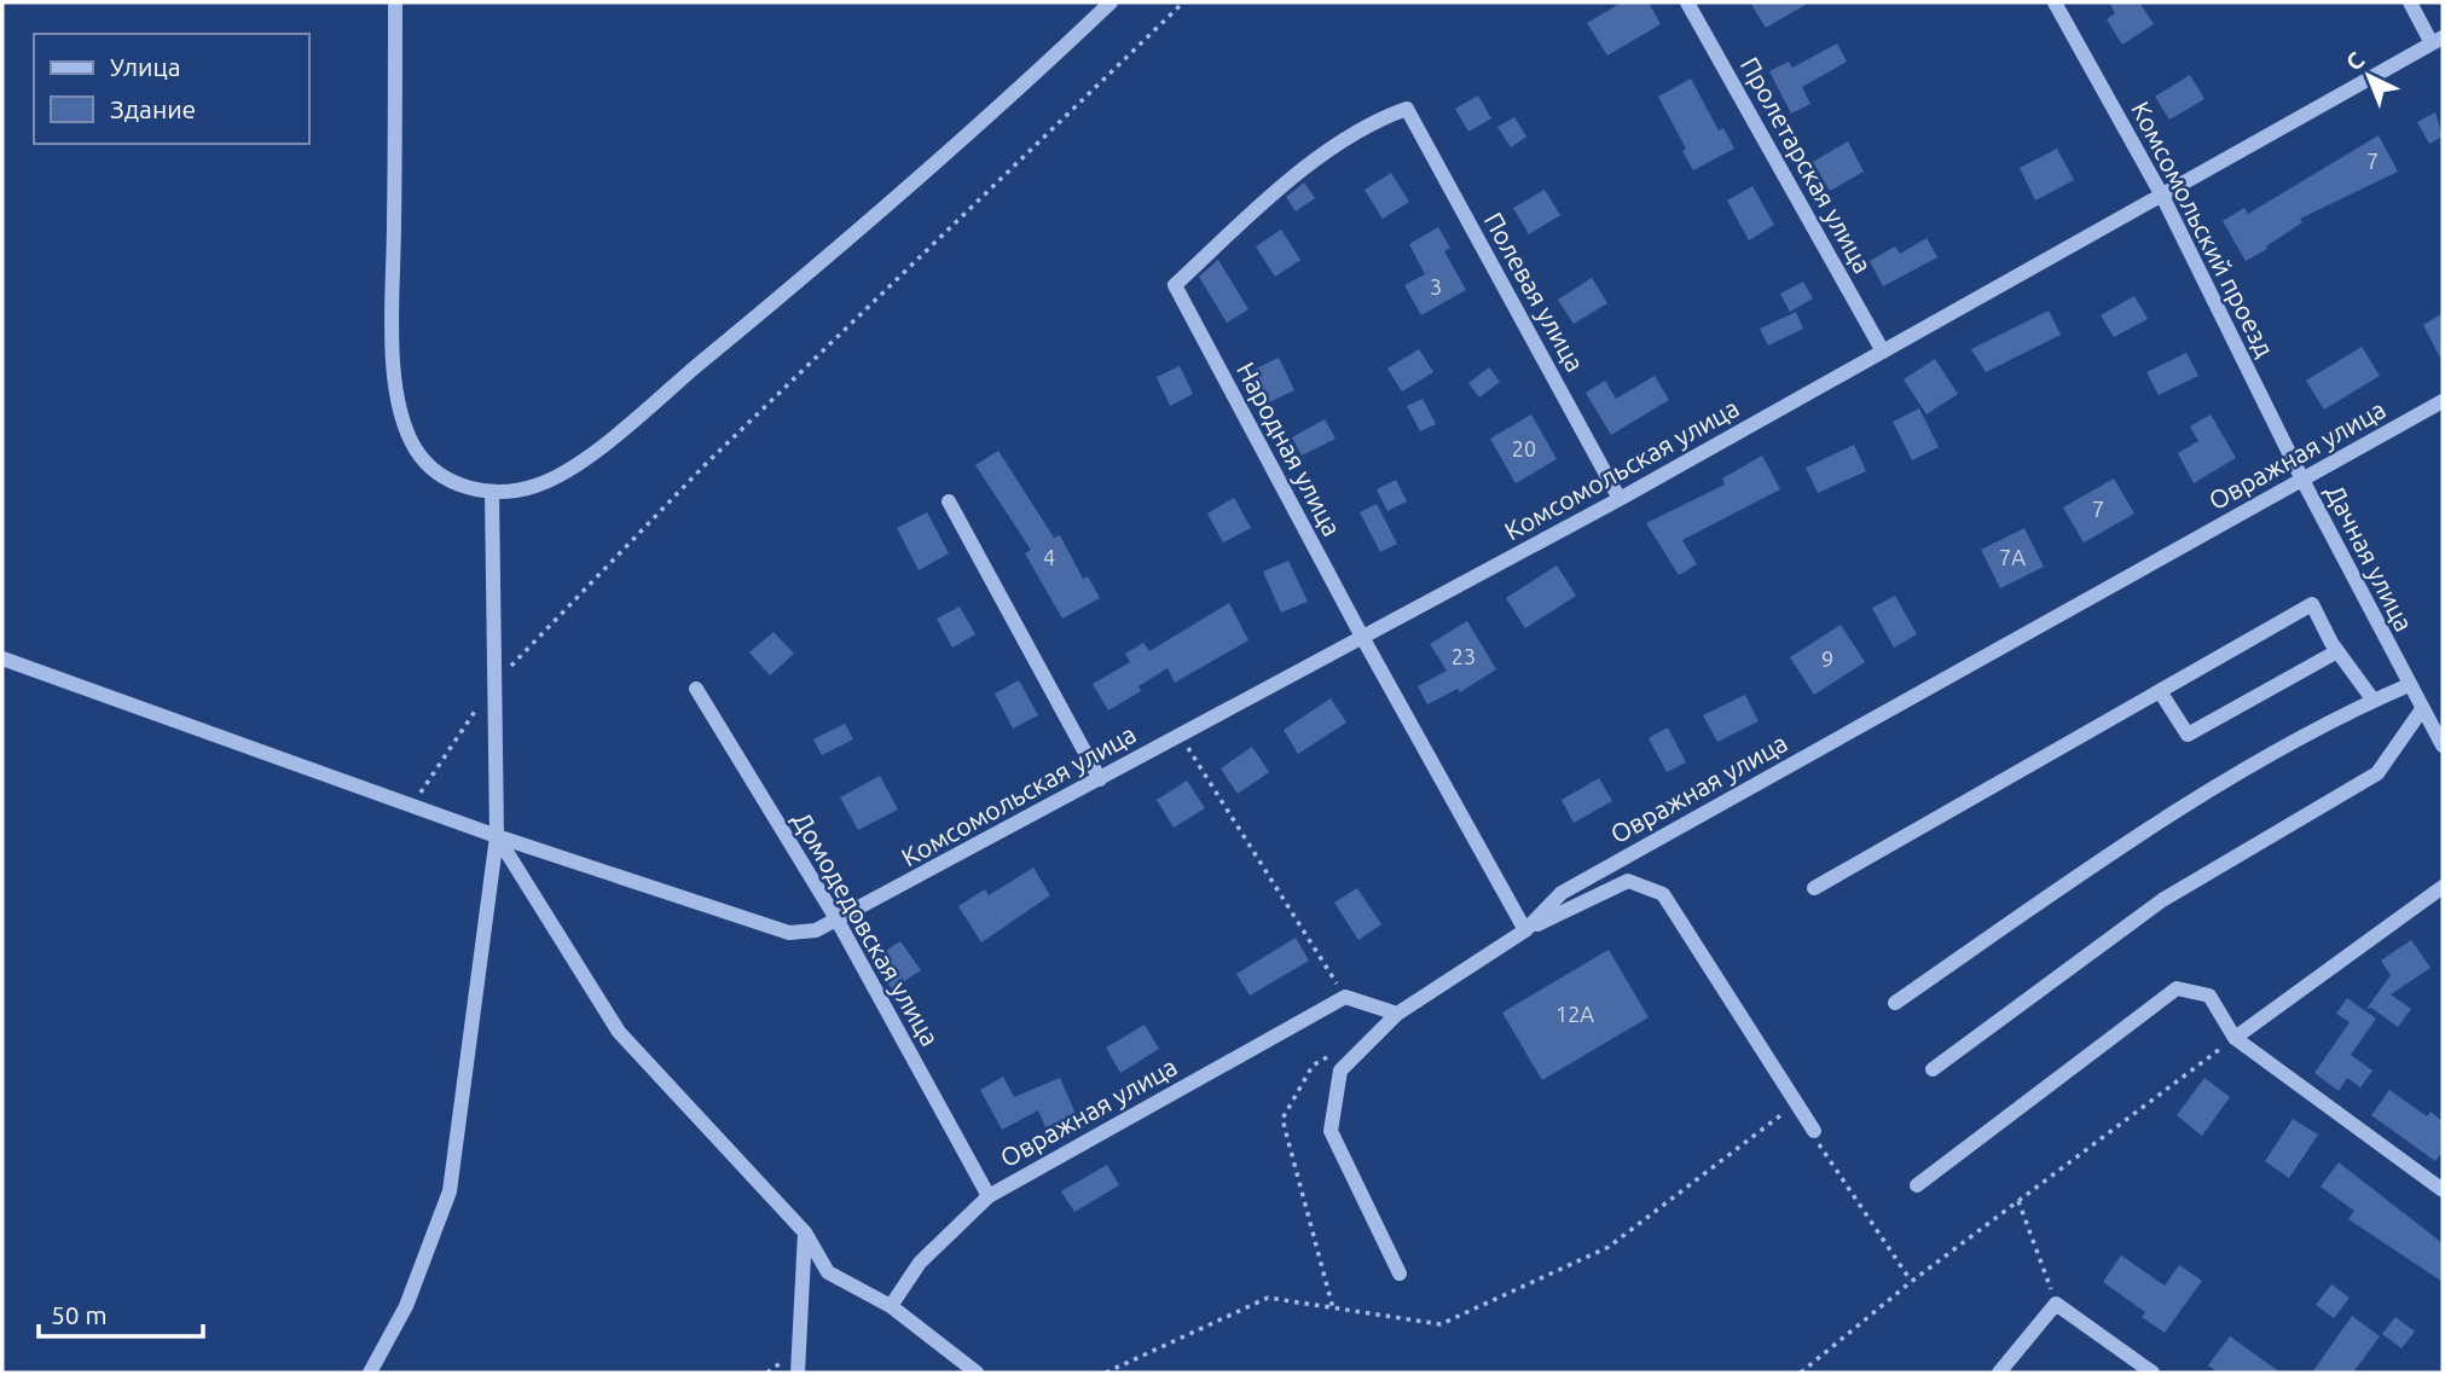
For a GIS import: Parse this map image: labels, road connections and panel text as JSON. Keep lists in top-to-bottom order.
{
  "streets": {
    "street": [
      "Пролетарская улица",
      "Комсомольский проезд",
      "Полевая улица",
      "Народная улица",
      "Овражная улица",
      "Комсомольская улица",
      "Дачная улица",
      "Домодедовская улица"
    ]
  },
  "crossings": [
    ["Пролетарская улица", "Комсомольская улица"],
    ["Комсомольский проезд", "Овражная улица"],
    ["Комсомольский проезд", "Комсомольская улица"],
    ["Комсомольский проезд", "Дачная улица"],
    ["Полевая улица", "Народная улица"],
    ["Полевая улица", "Комсомольская улица"],
    ["Народная улица", "Овражная улица"],
    ["Народная улица", "Комсомольская улица"],
    ["Овражная улица", "Дачная улица"],
    ["Овражная улица", "Домодедовская улица"],
    ["Комсомольская улица", "Домодедовская улица"]
  ],
  "house_numbers": [
    "7",
    "3",
    "20",
    "7",
    "4",
    "7А",
    "23",
    "9",
    "12А"
  ],
  "legend": ["Улица", "Здание"],
  "scale_bar": "50 m",
  "north": "top left"
}
